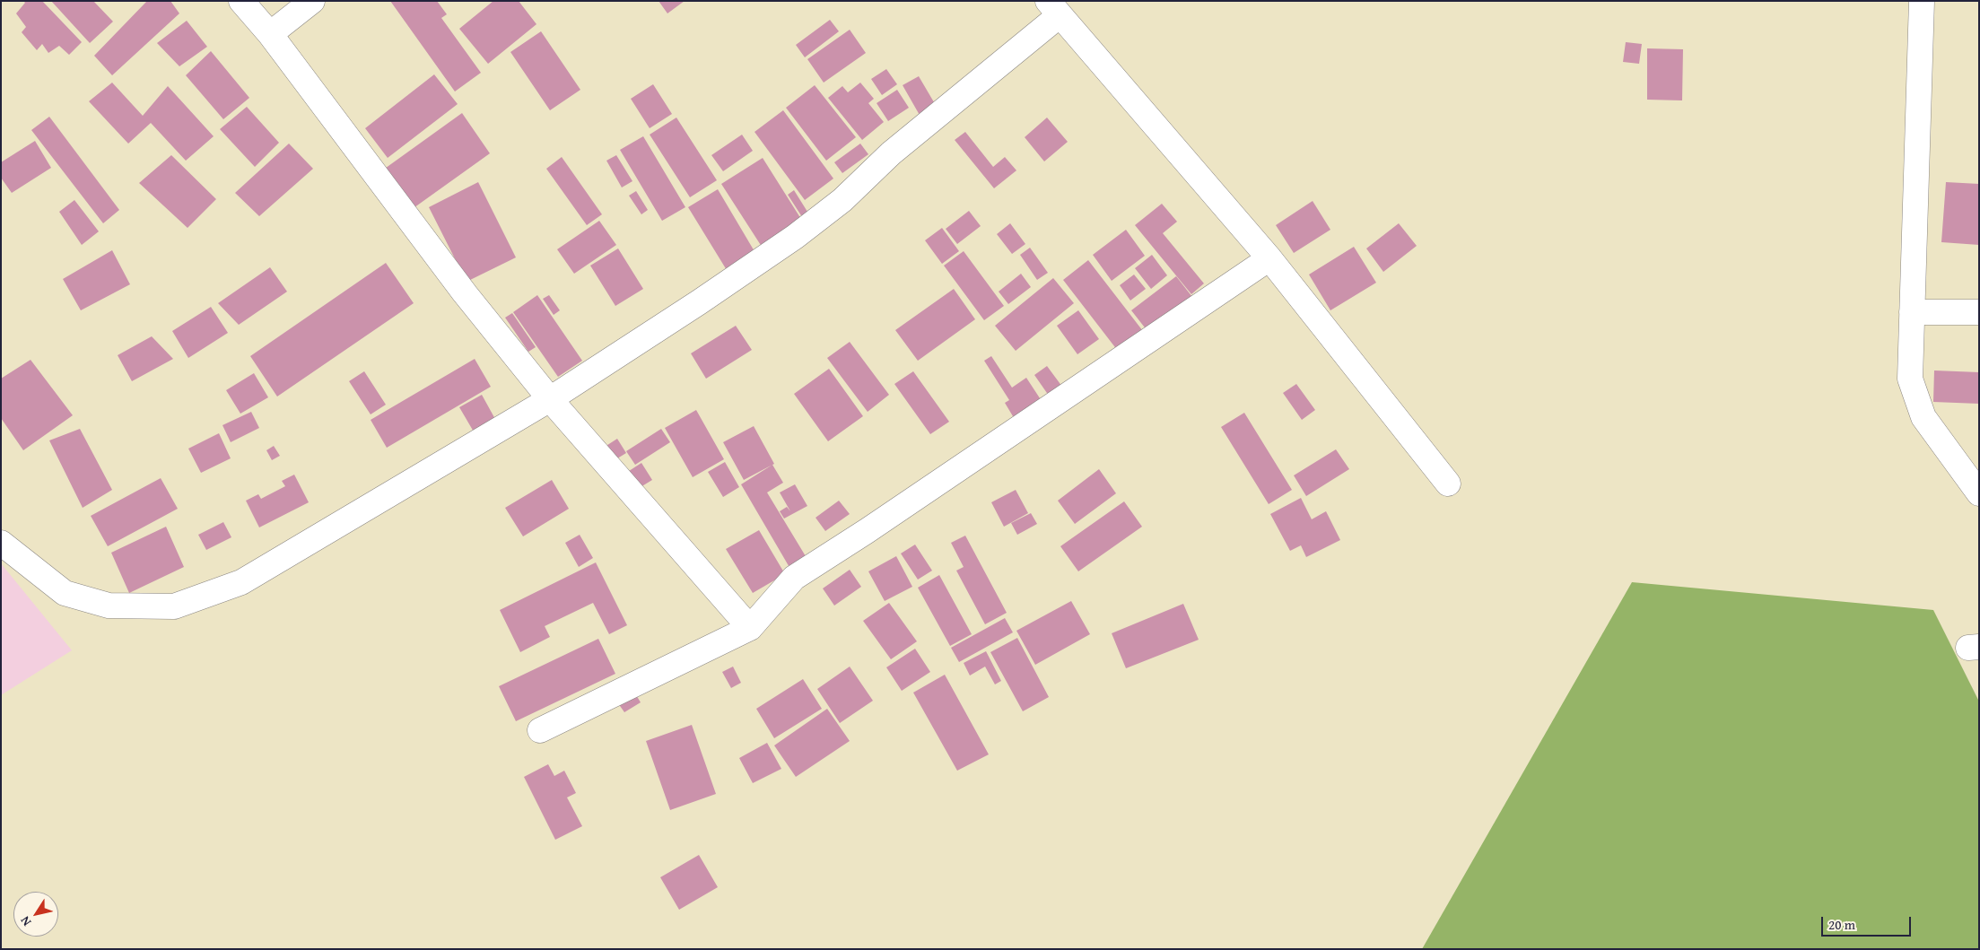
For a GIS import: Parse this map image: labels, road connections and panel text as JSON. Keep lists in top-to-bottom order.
{
  "scale_bar": "20 m",
  "north": "bottom left"
}
